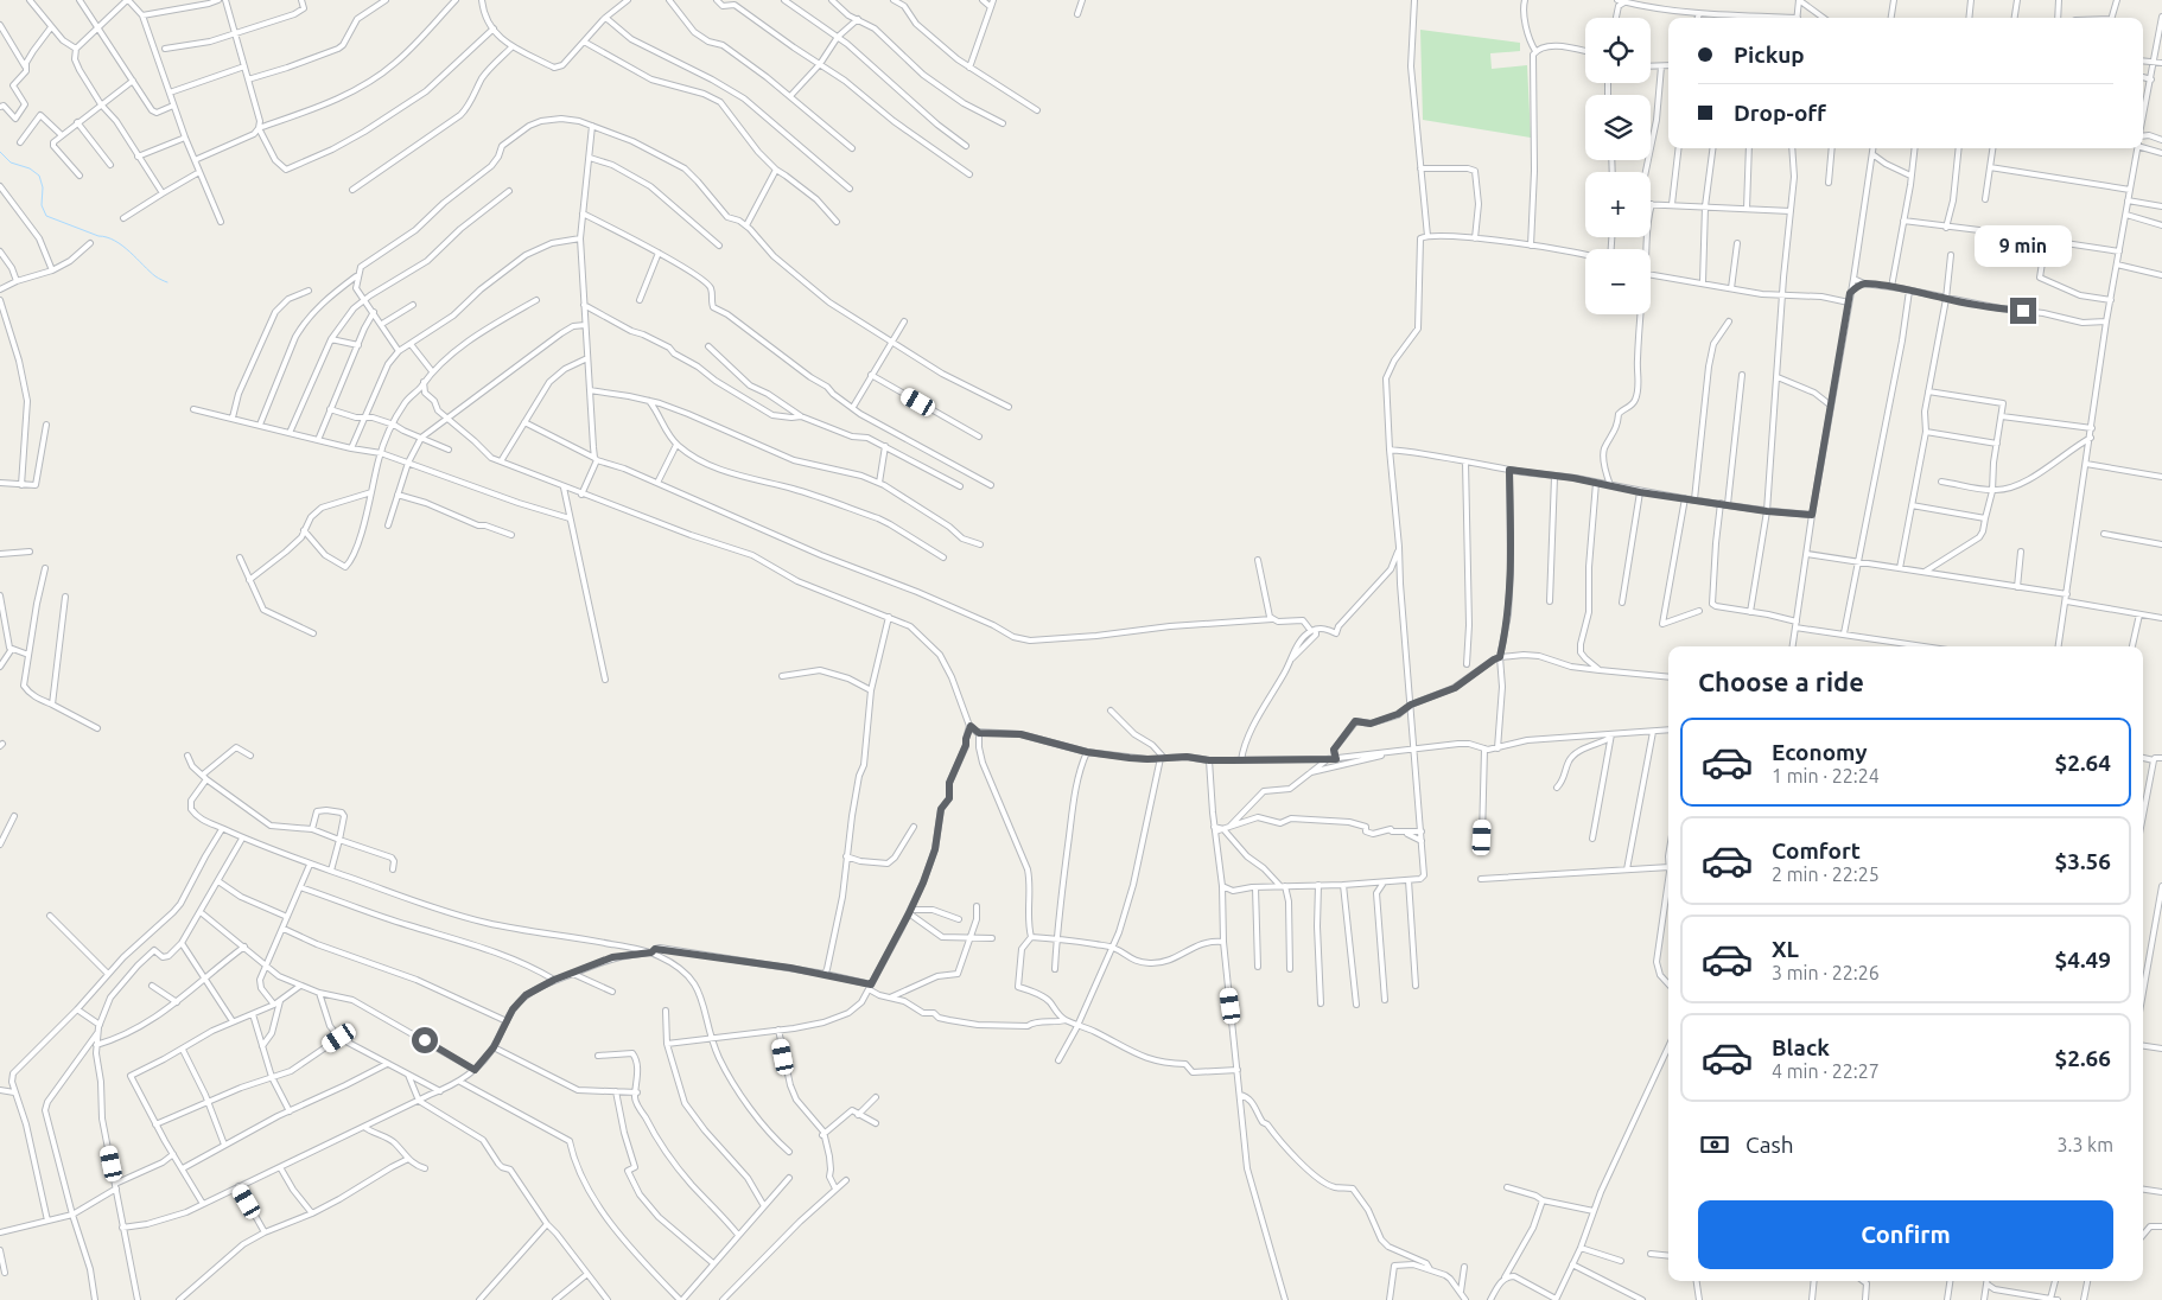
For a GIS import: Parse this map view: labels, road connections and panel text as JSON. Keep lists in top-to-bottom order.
{
  "page": {
    "map_buttons": ["+", "−"],
    "banner": ["Pickup", "Drop-off"],
    "bubble": "9 min",
    "heading": "Choose a ride",
    "list": [
      {
        "name": "Economy",
        "note": "1 min · 22:24",
        "value": "$2.64"
      },
      {
        "name": "Comfort",
        "note": "2 min · 22:25",
        "value": "$3.56"
      },
      {
        "name": "XL",
        "note": "3 min · 22:26",
        "value": "$4.49"
      },
      {
        "name": "Black",
        "note": "4 min · 22:27",
        "value": "$2.66"
      }
    ],
    "pay": ["Cash", "3.3 km"],
    "buttons": "Confirm"
  }
}
